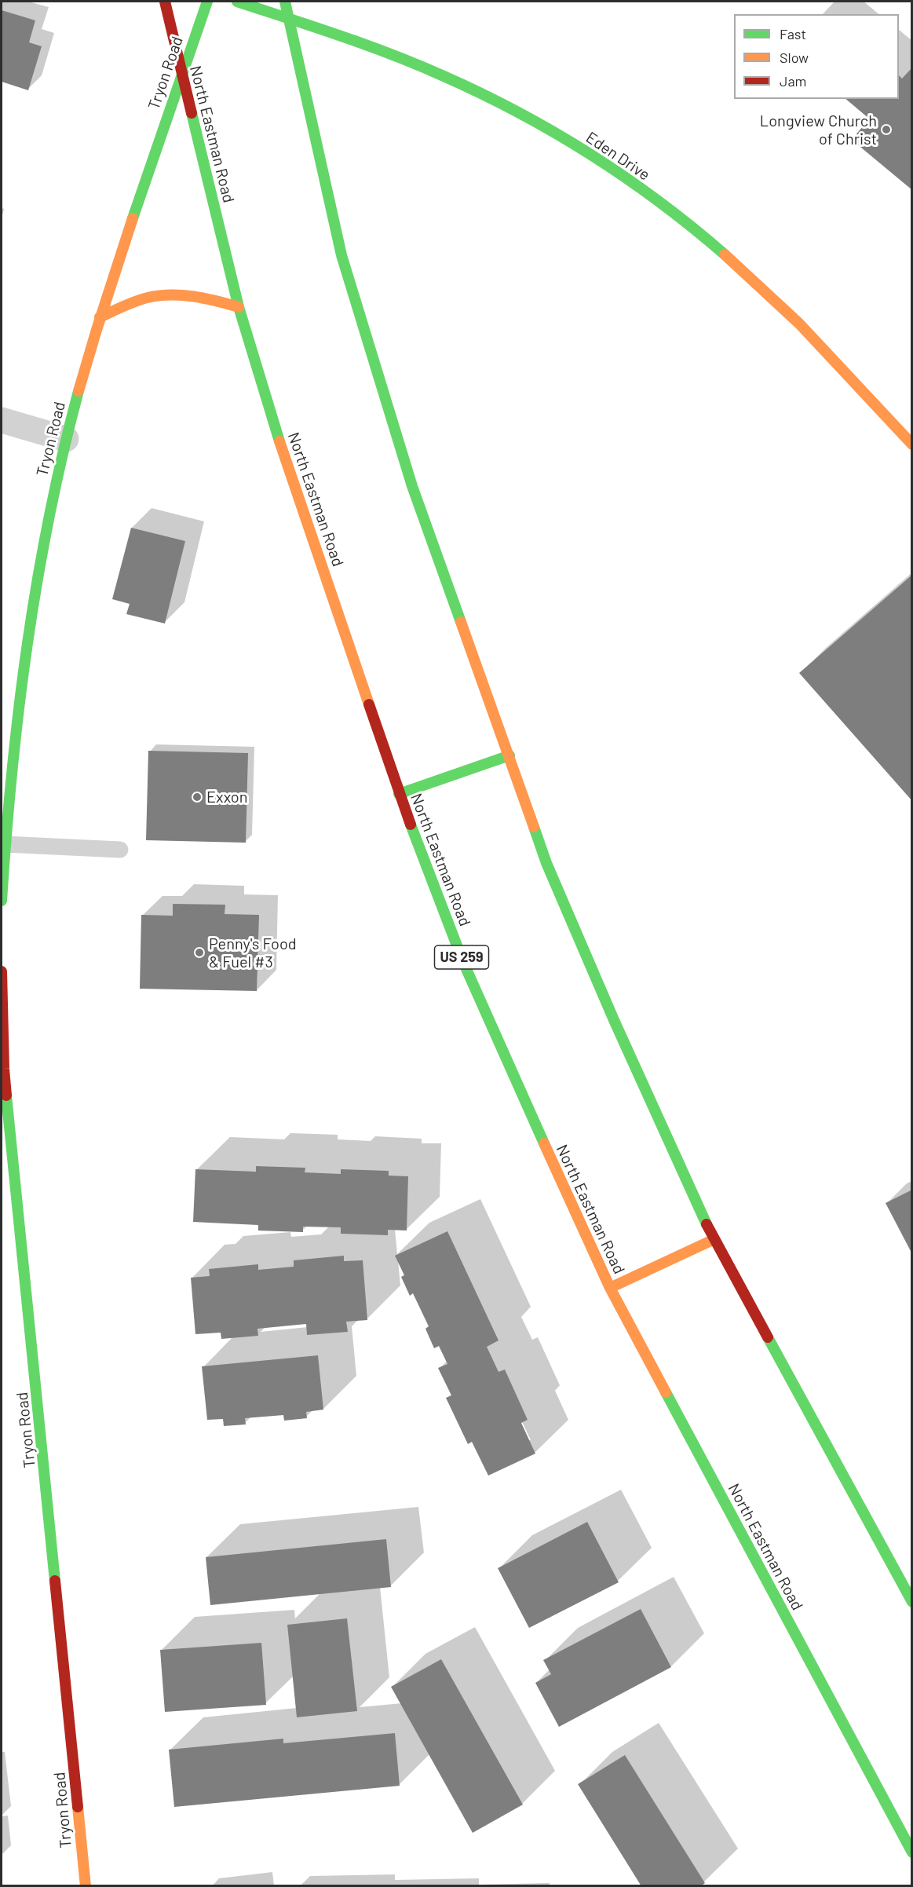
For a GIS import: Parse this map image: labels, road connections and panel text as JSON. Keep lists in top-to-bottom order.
{
  "streets": {
    "main road": [
      "Tryon Road",
      "North Eastman Road",
      "Eden Drive",
      "US 259"
    ]
  },
  "crossings": [
    ["Tryon Road", "North Eastman Road"]
  ],
  "places": ["Longview Church of Christ", "Exxon", "Penny's Food & Fuel #3"],
  "legend": ["Fast", "Slow", "Jam"]
}
